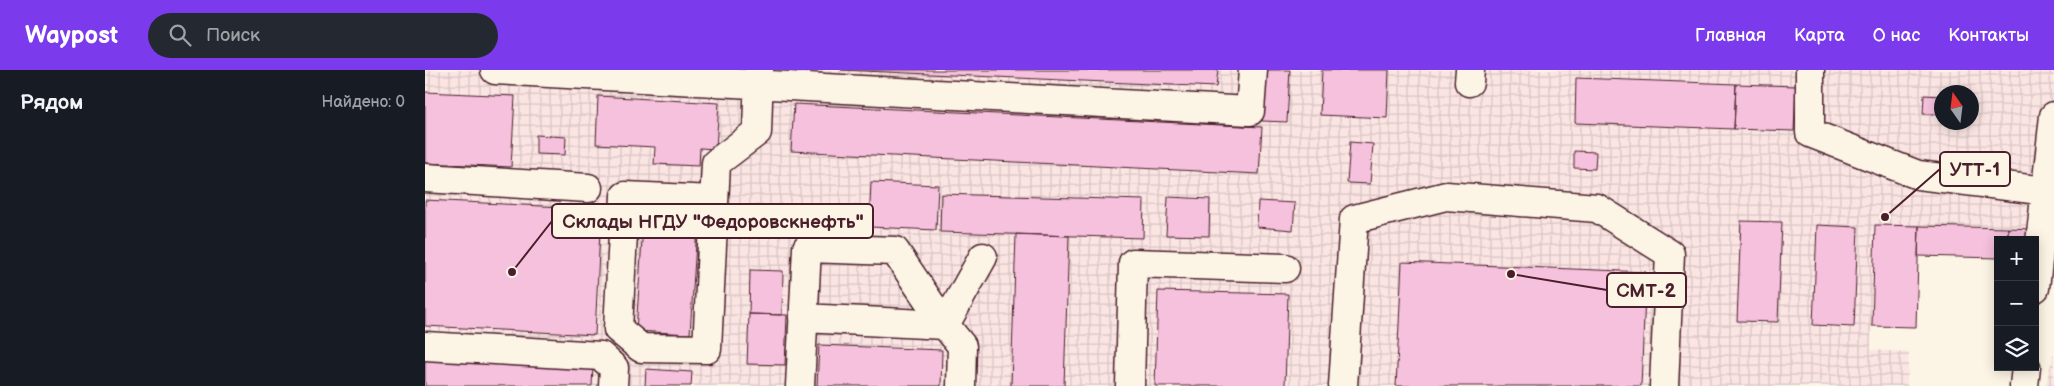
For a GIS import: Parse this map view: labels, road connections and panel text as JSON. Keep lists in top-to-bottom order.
{
  "places": ["УТТ-1", "Склады НГДУ \"Федоровскнефть\"", "СМТ-2"],
  "north": "top",
  "page": {
    "header": "Waypost",
    "search": "Поиск",
    "nav": [
      "Главная",
      "Карта",
      "О нас",
      "Контакты"
    ],
    "heading": ["Рядом", "Найдено: 0"],
    "map_buttons": ["+", "−"]
  }
}
